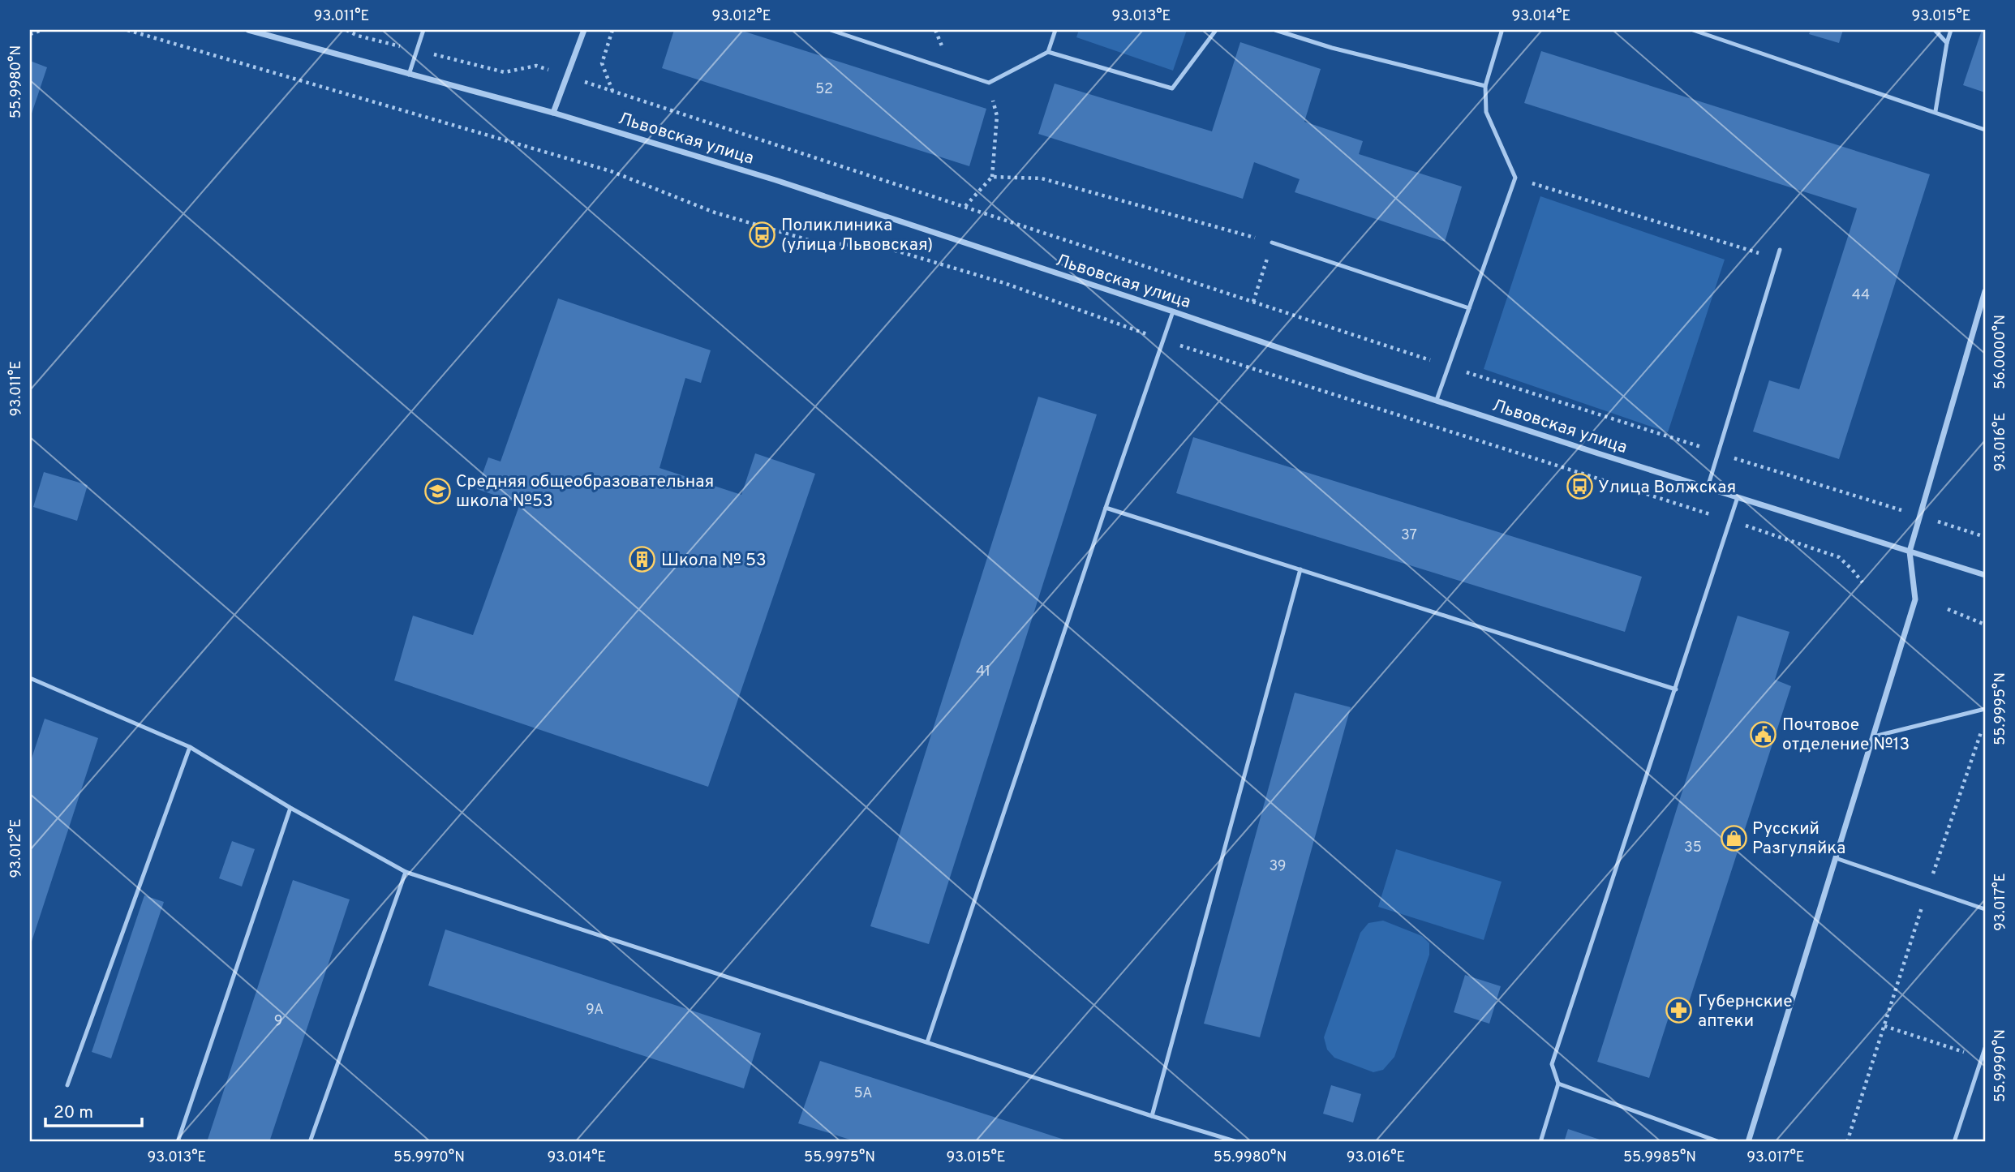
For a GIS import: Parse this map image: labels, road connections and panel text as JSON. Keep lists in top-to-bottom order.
{
  "streets": {
    "street": ["Львовская улица"]
  },
  "places": {
    "bus stop": ["Поликлиника (улица Львовская)", "Улица Волжская"],
    "school or university": ["Средняя общеобразовательная школа №53"],
    "building": ["Школа № 53"],
    "public building": ["Почтовое отделение №13"],
    "shop": ["Русский Разгуляйка"],
    "pharmacy": ["Губернские аптеки"]
  },
  "house_numbers": [
    "52",
    "44",
    "37",
    "41",
    "35",
    "39",
    "9А",
    "9",
    "5А"
  ],
  "scale_bar": "20 m",
  "coordinates": [
    "93.011°E",
    "93.012°E",
    "93.013°E",
    "93.014°E",
    "93.015°E",
    "55.9980°N",
    "56.0000°N",
    "93.016°E",
    "55.9995°N",
    "93.017°E",
    "55.9990°N",
    "55.9970°N",
    "55.9975°N",
    "55.9985°N"
  ]
}
